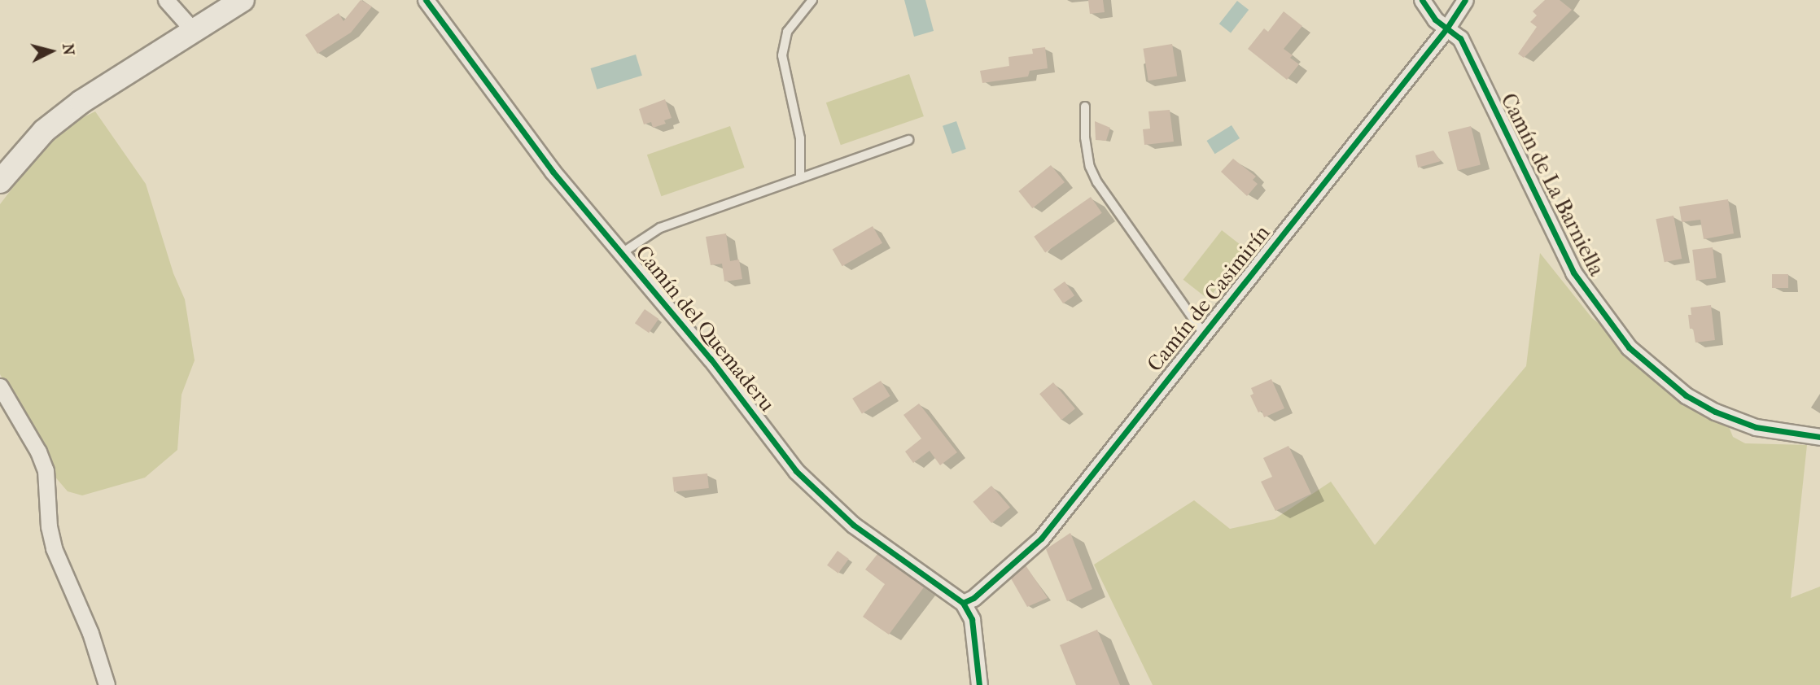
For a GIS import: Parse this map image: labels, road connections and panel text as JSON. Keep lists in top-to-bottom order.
{
  "streets": {
    "street": ["Camín de La Barniella", "Camín de Casimirín", "Camín del Quemaderu"]
  },
  "crossings": [
    ["Camín de La Barniella", "Camín de Casimirín"],
    ["Camín de Casimirín", "Camín del Quemaderu"]
  ],
  "north": "right"
}
